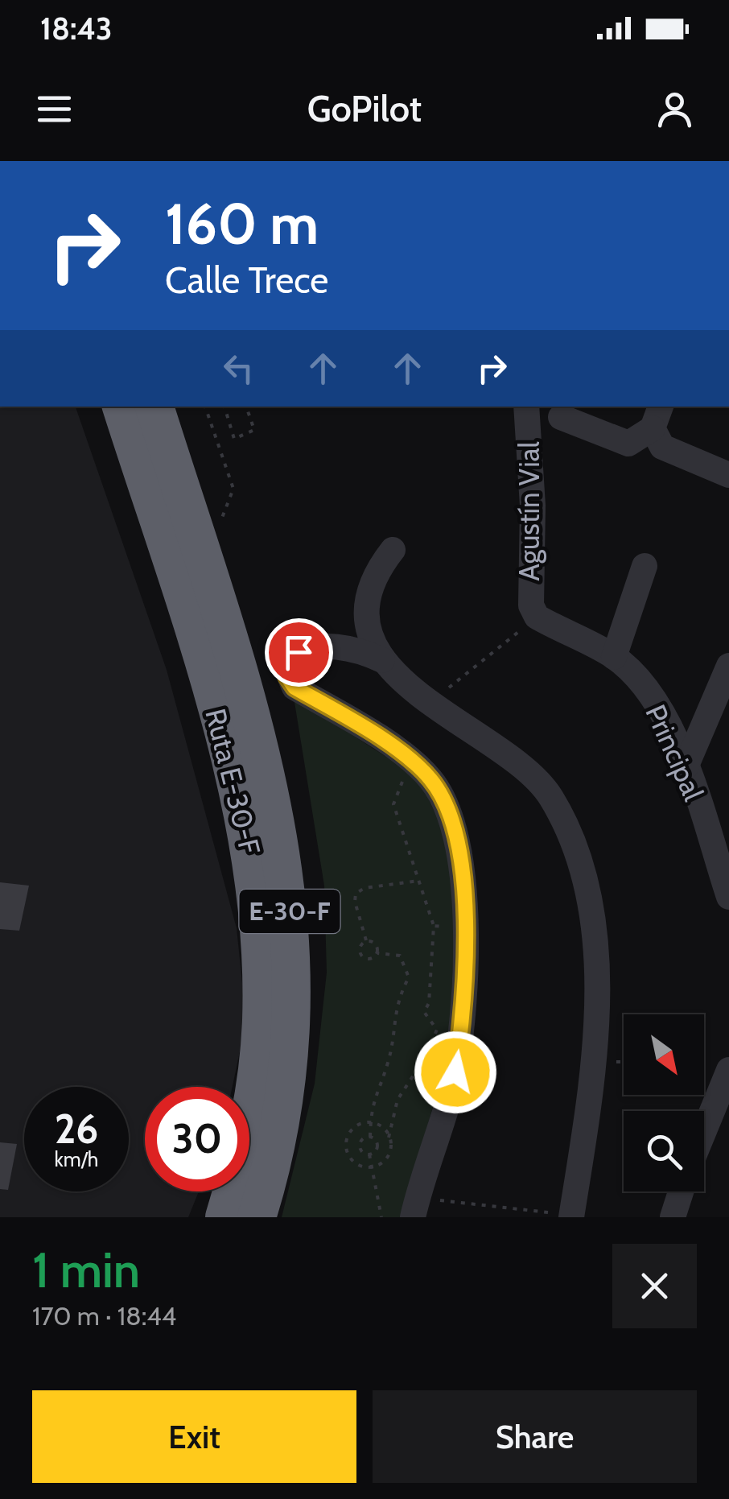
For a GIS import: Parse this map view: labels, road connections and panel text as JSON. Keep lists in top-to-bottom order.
{
  "streets": {
    "highway": ["Ruta E-30-F", "E-30-F"],
    "street": ["Agustín Vial", "Principal"]
  },
  "crossings": [
    ["Agustín Vial", "Principal"]
  ],
  "north": "bottom right",
  "page": {
    "status": "18:43",
    "header": "GoPilot",
    "turn": ["160 m", "Calle Trece"],
    "speed": "26 km/h",
    "limit": "30",
    "heading": ["1 min", "170 m · 18:44"],
    "buttons": ["Exit", "Share"]
  }
}
